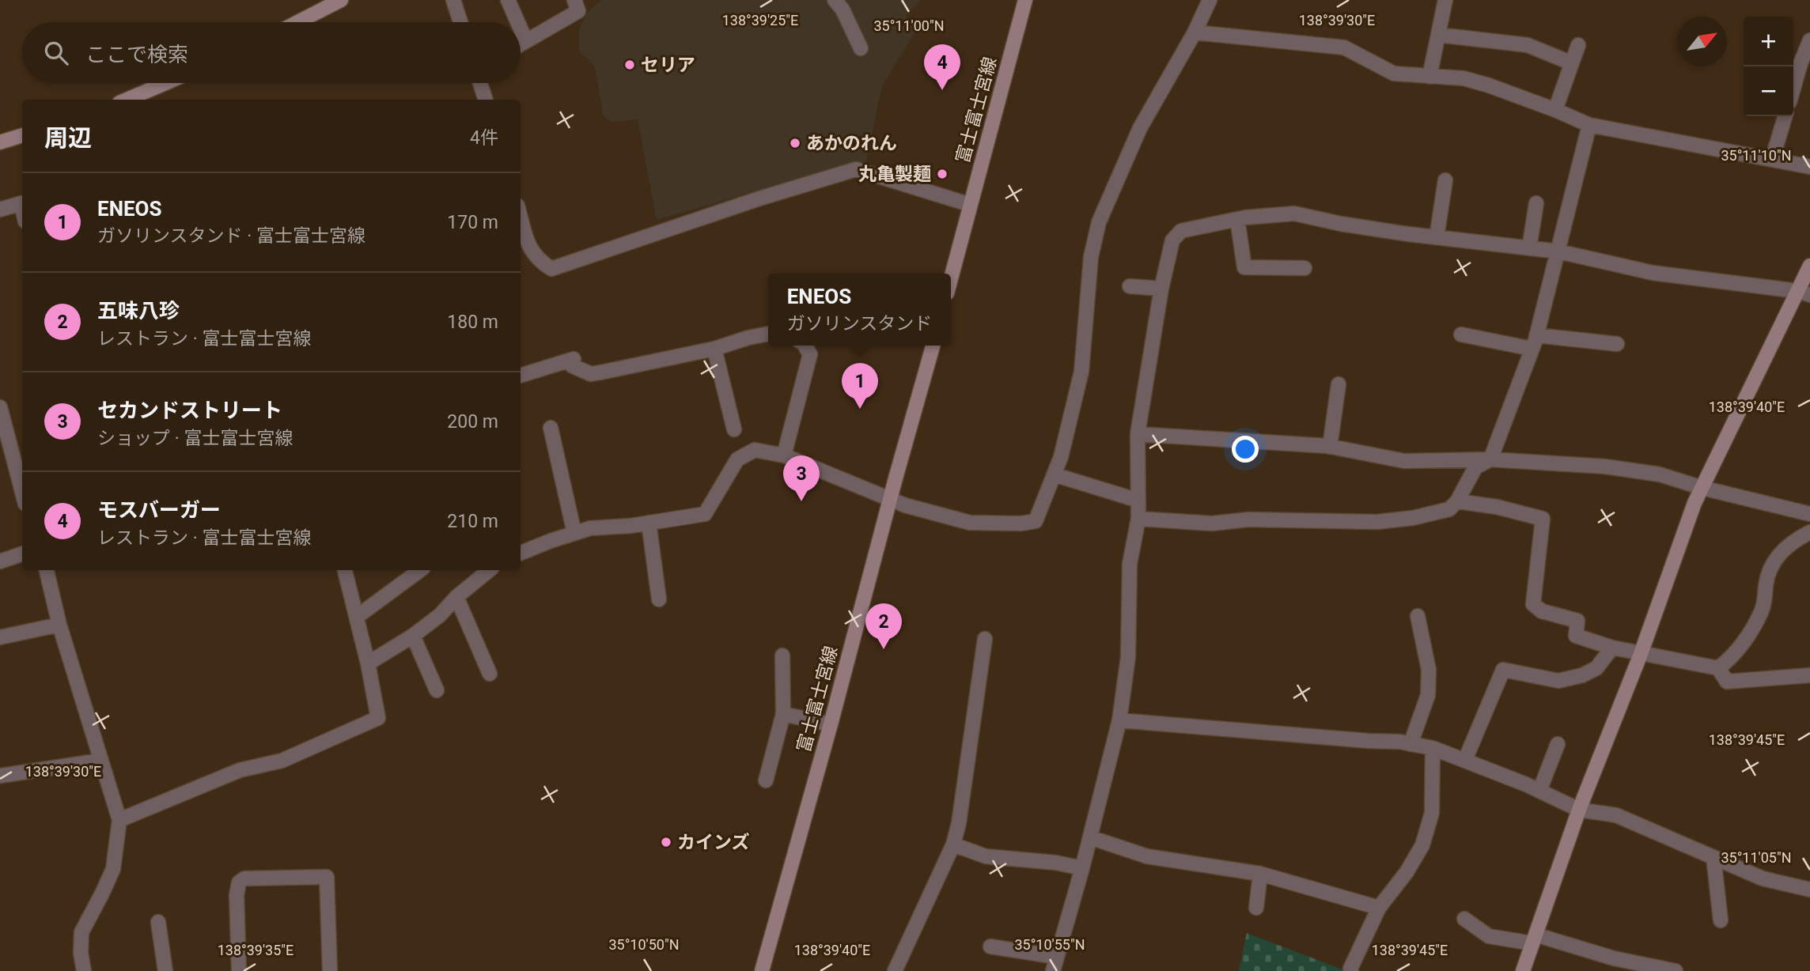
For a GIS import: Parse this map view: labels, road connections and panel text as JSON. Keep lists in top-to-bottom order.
{
  "streets": {
    "main road": ["富士富士宮線"]
  },
  "places": [
    "セリア",
    "あかのれん",
    "丸亀製麺",
    "カインズ"
  ],
  "north": "top right",
  "page": {
    "map_buttons": ["+", "−"],
    "search": "ここで検索",
    "pins": [
      "4",
      "1",
      "3",
      "2"
    ],
    "heading": ["周辺", "4件"],
    "list": [
      {
        "mark": "1",
        "name": "ENEOS",
        "note": "ガソリンスタンド · 富士富士宮線",
        "value": "170 m"
      },
      {
        "mark": "2",
        "name": "五味八珍",
        "note": "レストラン · 富士富士宮線",
        "value": "180 m"
      },
      {
        "mark": "3",
        "name": "セカンドストリート",
        "note": "ショップ · 富士富士宮線",
        "value": "200 m"
      },
      {
        "mark": "4",
        "name": "モスバーガー",
        "note": "レストラン · 富士富士宮線",
        "value": "210 m"
      }
    ],
    "popup": ["ENEOS", "ガソリンスタンド"]
  },
  "coordinates": [
    "138°39'25\"E",
    "138°39'30\"E",
    "35°11'00\"N",
    "35°11'10\"N",
    "138°39'40\"E",
    "138°39'45\"E",
    "35°11'05\"N",
    "35°10'50\"N",
    "35°10'55\"N",
    "138°39'35\"E"
  ]
}
